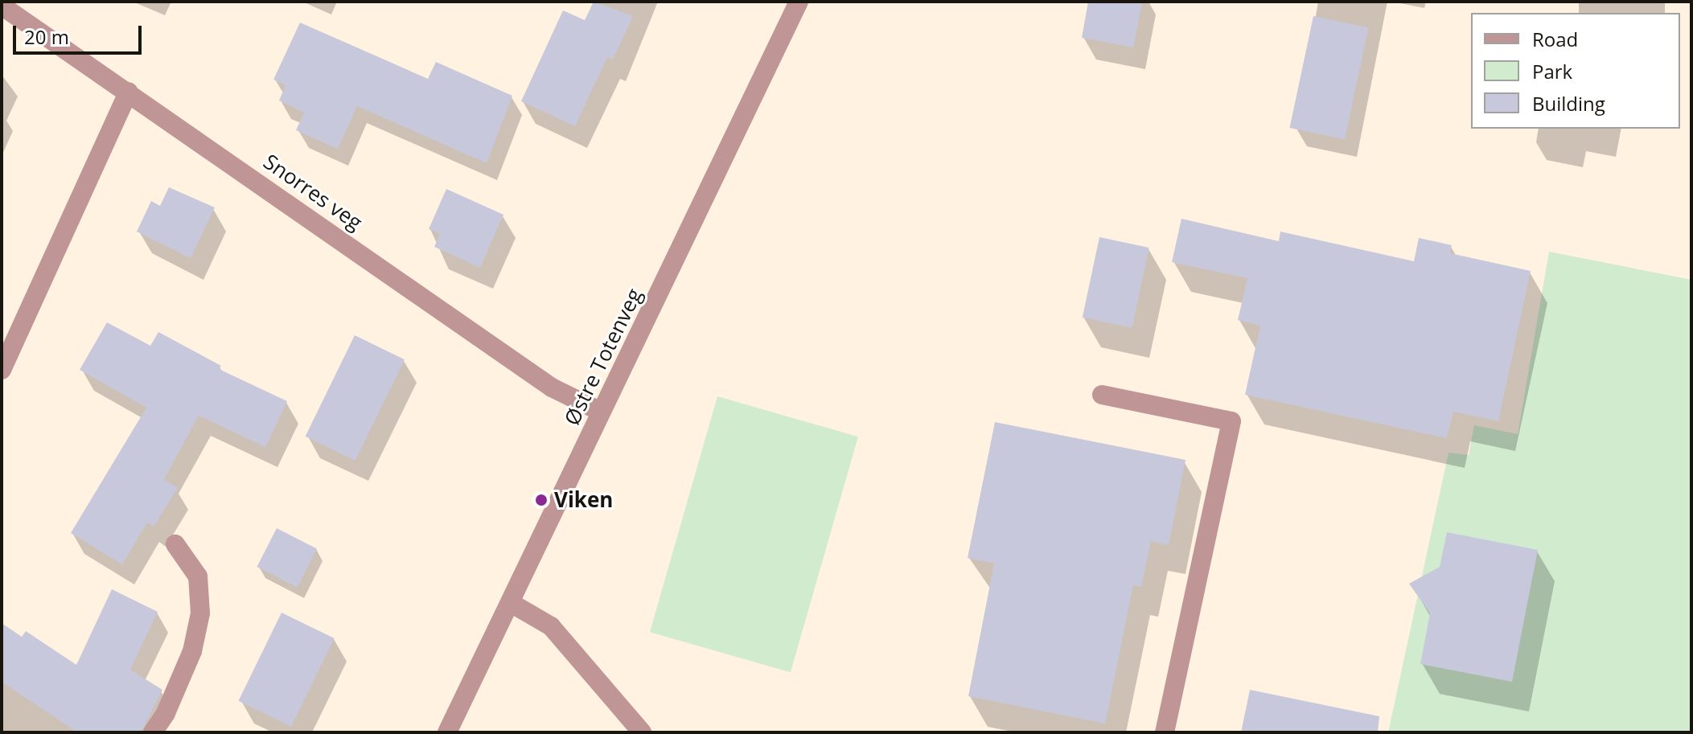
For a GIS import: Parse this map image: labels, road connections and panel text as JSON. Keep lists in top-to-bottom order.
{
  "streets": {
    "street": ["Snorres veg", "Østre Totenveg"]
  },
  "crossings": [
    ["Snorres veg", "Østre Totenveg"]
  ],
  "places": ["Viken"],
  "legend": ["Road", "Park", "Building"],
  "scale_bar": "20 m"
}
